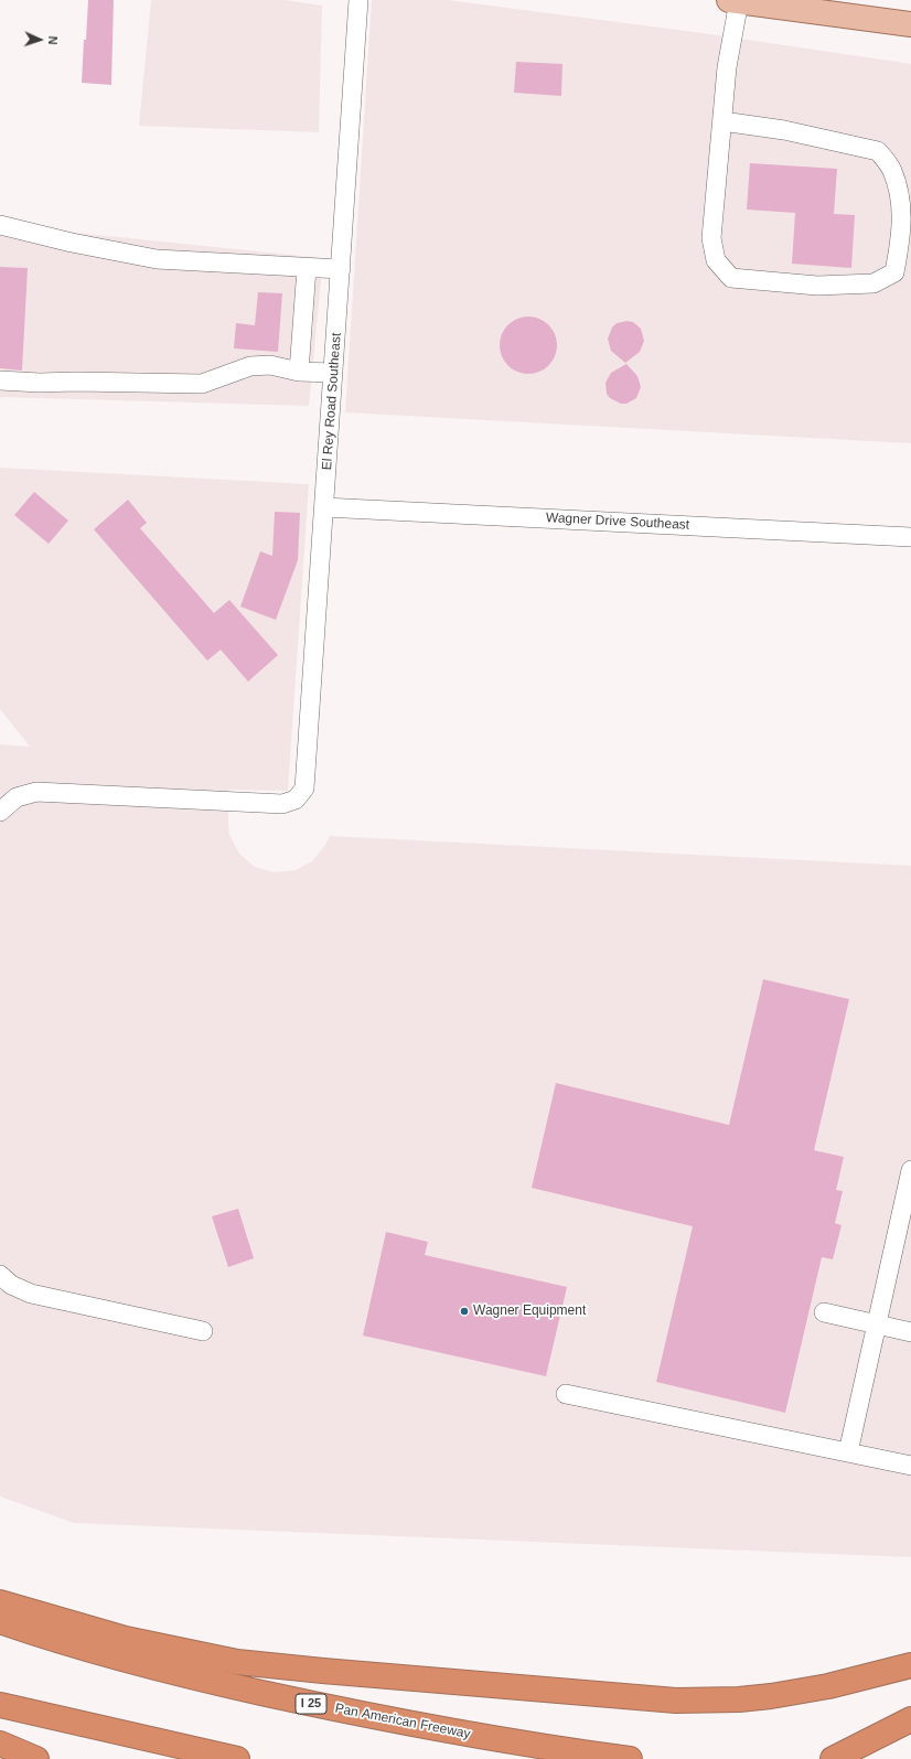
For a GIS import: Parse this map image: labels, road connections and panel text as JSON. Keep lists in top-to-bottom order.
{
  "streets": {
    "highway": ["I 25", "Pan American Freeway"],
    "street": ["El Rey Road Southeast", "Wagner Drive Southeast"]
  },
  "crossings": [
    ["El Rey Road Southeast", "Wagner Drive Southeast"]
  ],
  "places": ["Wagner Equipment"],
  "north": "right"
}
